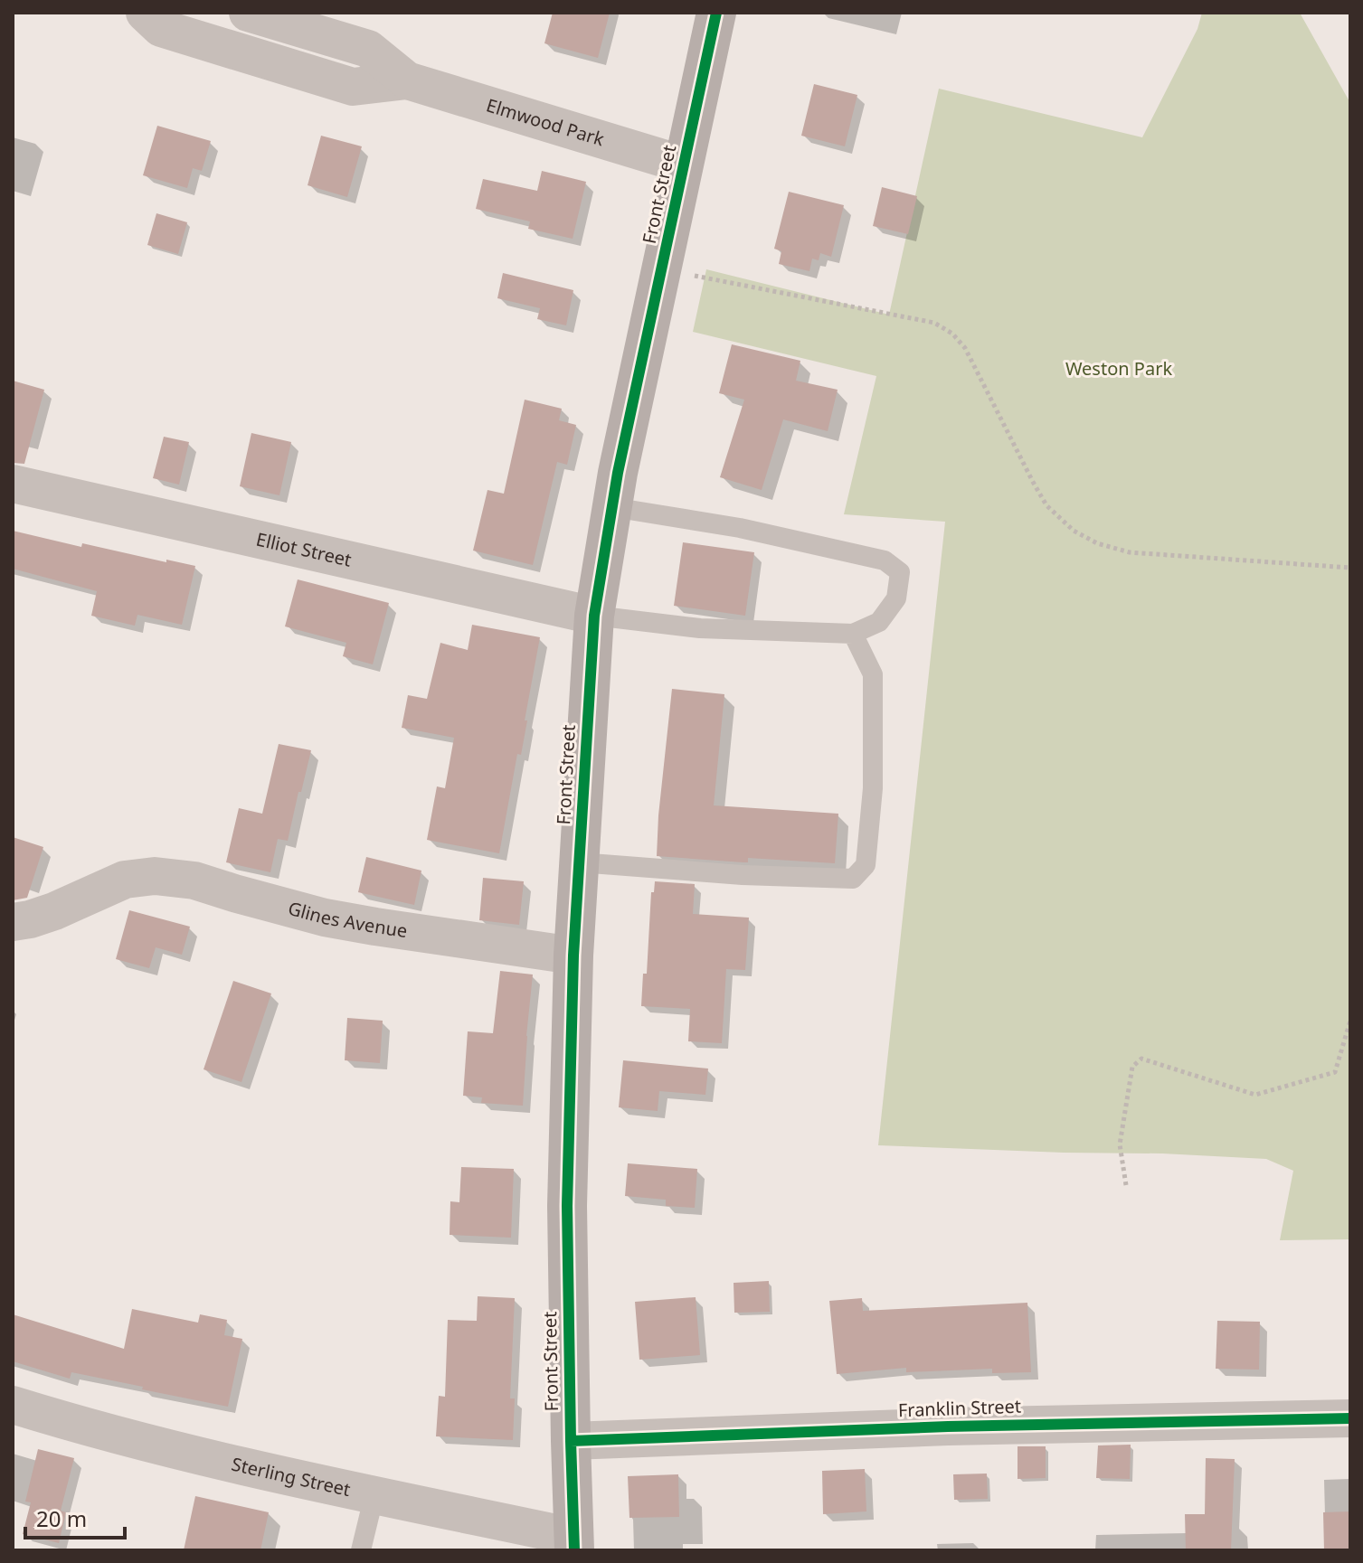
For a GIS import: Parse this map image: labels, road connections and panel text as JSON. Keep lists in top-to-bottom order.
{
  "streets": {
    "street": [
      "Elmwood Park",
      "Front Street",
      "Elliot Street",
      "Glines Avenue",
      "Franklin Street",
      "Sterling Street"
    ]
  },
  "crossings": [
    ["Elmwood Park", "Front Street"],
    ["Front Street", "Elliot Street"],
    ["Front Street", "Glines Avenue"],
    ["Front Street", "Franklin Street"],
    ["Front Street", "Sterling Street"]
  ],
  "parks": ["Weston Park"],
  "scale_bar": "20 m"
}
